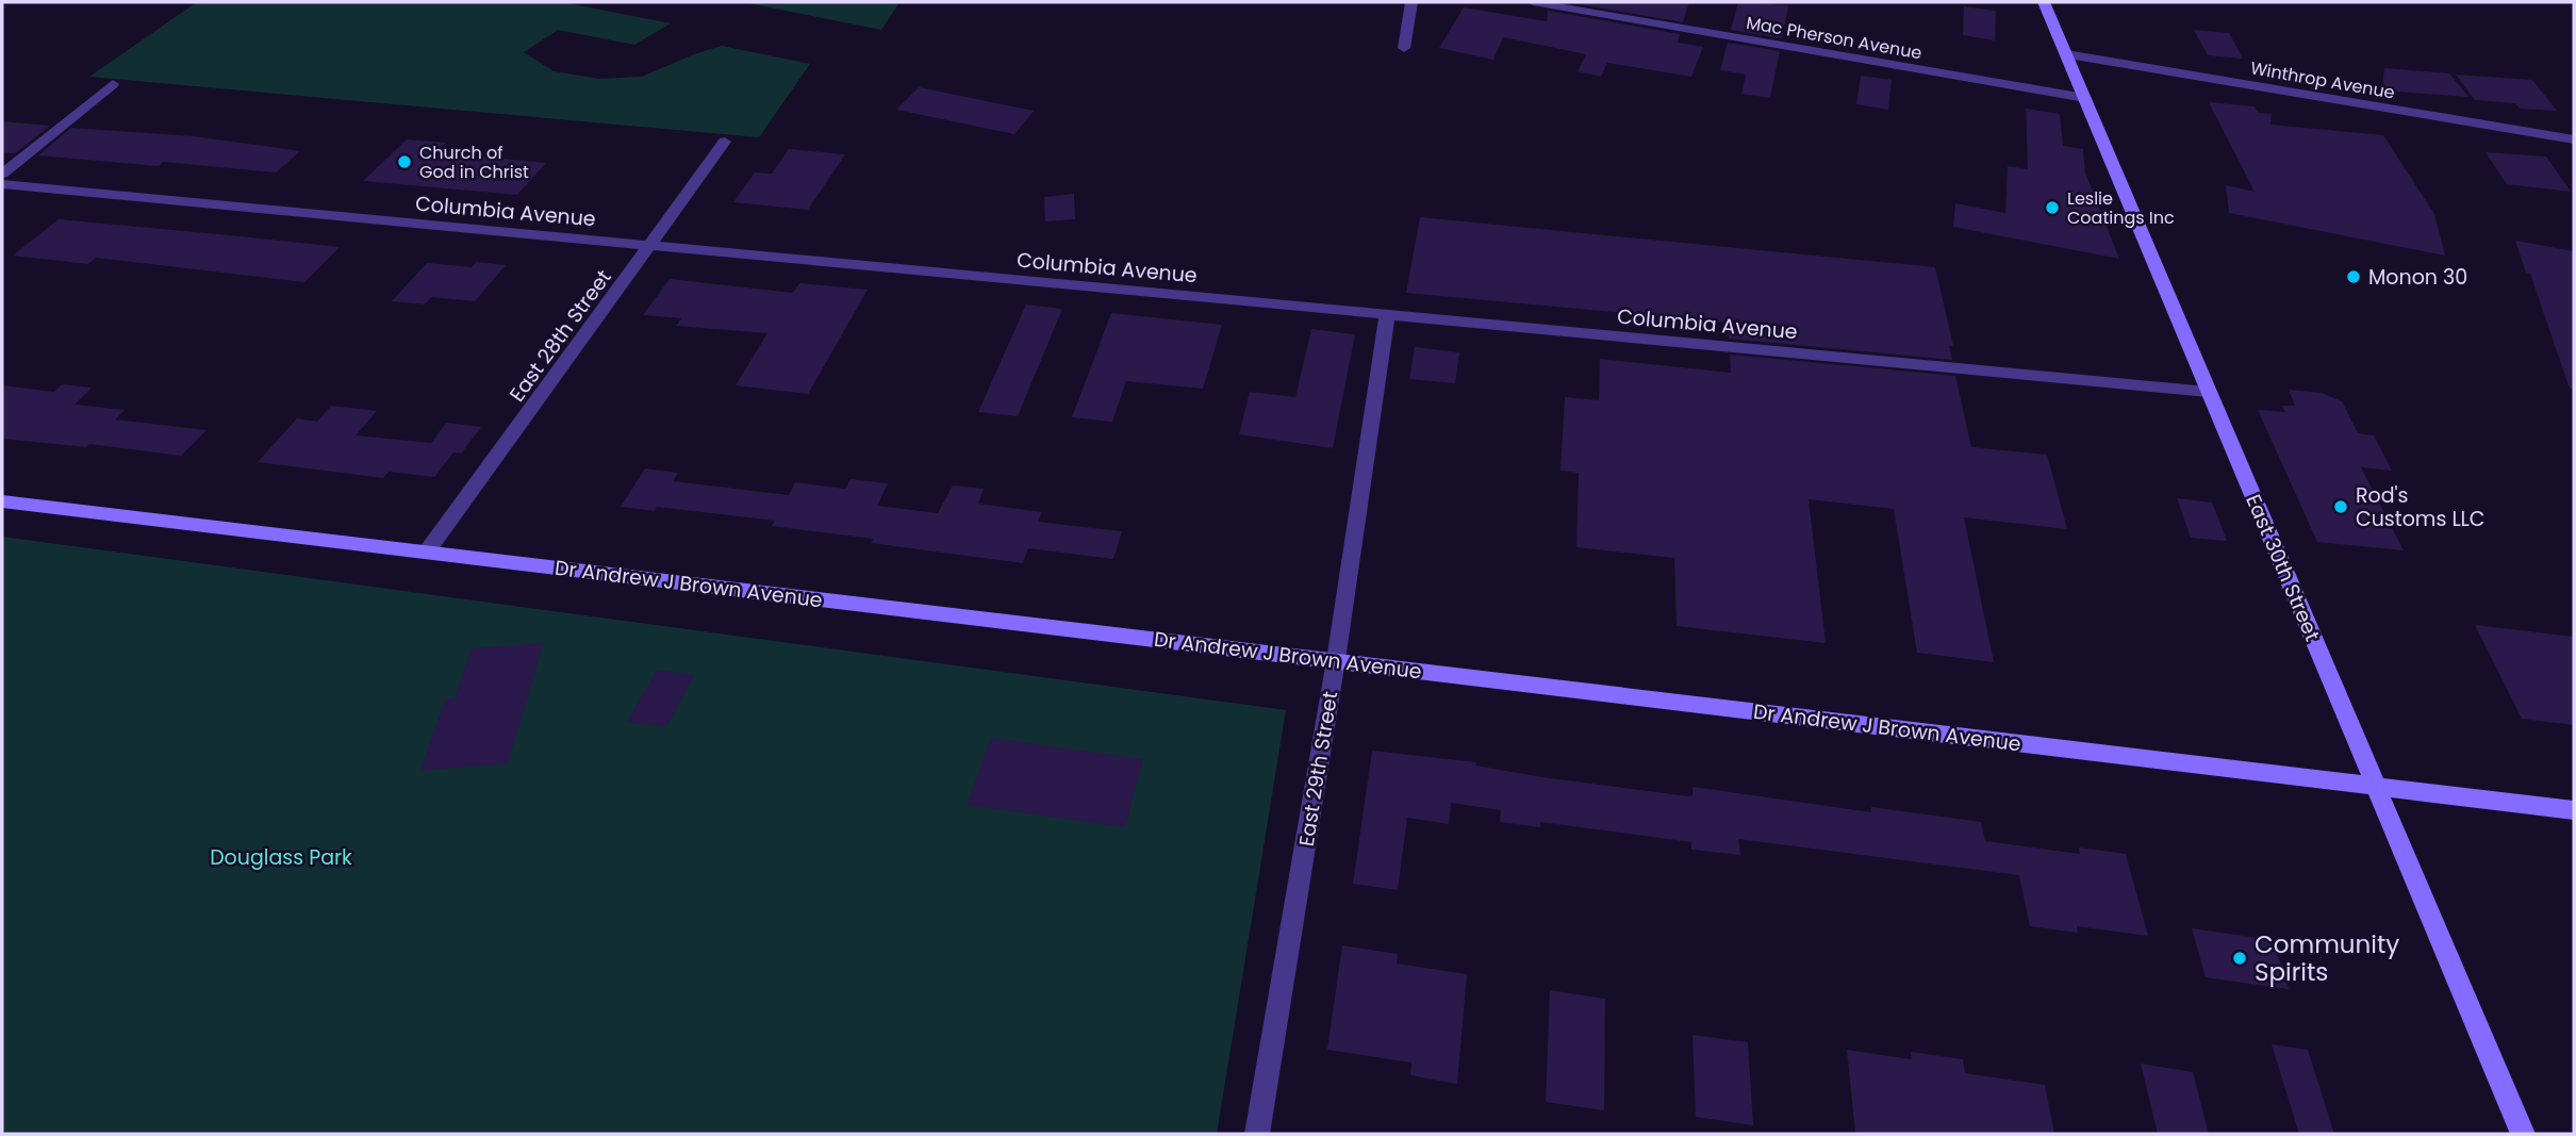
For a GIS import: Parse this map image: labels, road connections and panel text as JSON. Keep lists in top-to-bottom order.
{
  "streets": {
    "main road": ["East 30th Street", "Dr Andrew J Brown Avenue"],
    "street": [
      "Mac Pherson Avenue",
      "Winthrop Avenue",
      "Columbia Avenue",
      "East 28th Street",
      "East 29th Street"
    ]
  },
  "crossings": [
    ["Mac Pherson Avenue", "East 30th Street"],
    ["Winthrop Avenue", "East 30th Street"],
    ["Columbia Avenue", "East 28th Street"],
    ["Columbia Avenue", "East 30th Street"],
    ["Columbia Avenue", "East 29th Street"],
    ["East 28th Street", "Dr Andrew J Brown Avenue"],
    ["East 30th Street", "Dr Andrew J Brown Avenue"],
    ["Dr Andrew J Brown Avenue", "East 29th Street"]
  ],
  "parks": ["Douglass Park"],
  "places": [
    "Church of God in Christ",
    "Leslie Coatings Inc",
    "Monon 30",
    "Rod's Customs LLC",
    "Community Spirits"
  ]
}
